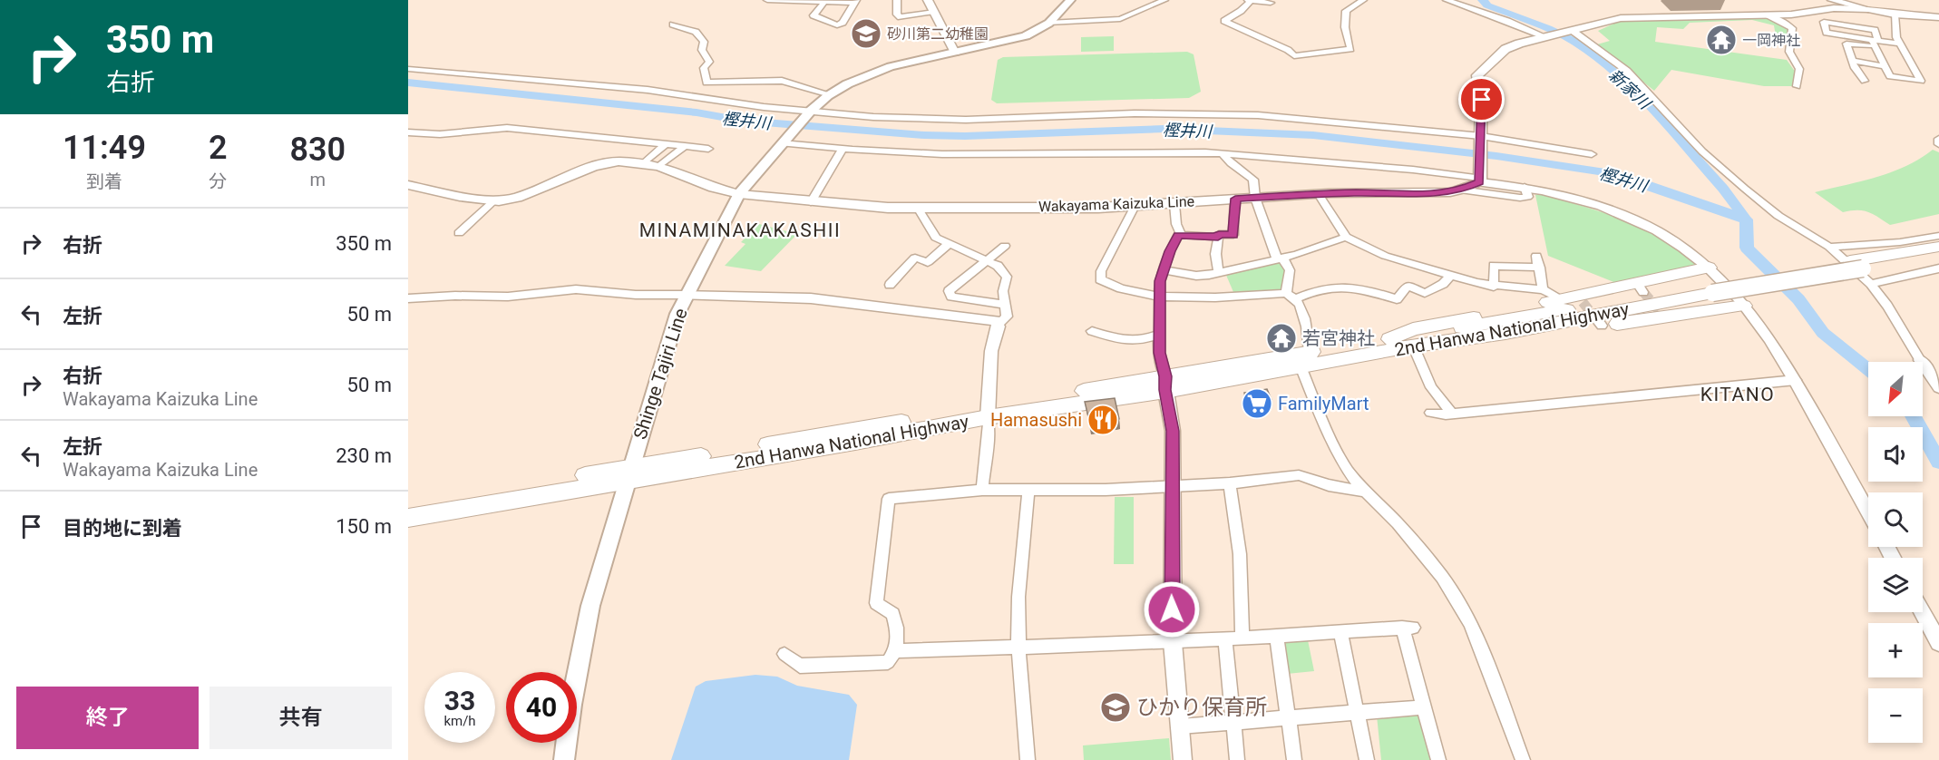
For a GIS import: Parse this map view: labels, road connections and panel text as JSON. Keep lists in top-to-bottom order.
{
  "streets": {
    "highway": ["2nd Hanwa National Highway"],
    "main road": ["Wakayama Kaizuka Line", "Shinge Tajiri Line"]
  },
  "crossings": [
    ["Wakayama Kaizuka Line", "Shinge Tajiri Line"],
    ["2nd Hanwa National Highway", "Shinge Tajiri Line"]
  ],
  "districts": ["MINAMINAKAKASHII", "KITANO"],
  "water": ["新家川", "樫井川"],
  "places": {
    "school or university": ["砂川第二幼稚園", "ひかり保育所"],
    "temple": ["一岡神社", "若宮神社"],
    "supermarket": ["FamilyMart"],
    "restaurant": ["Hamasushi"]
  },
  "north": "bottom left",
  "page": {
    "turn": ["350 m", "右折"],
    "eta": [
      "11:49",
      "到着",
      "2",
      "分",
      "830",
      "m"
    ],
    "list": [
      {
        "name": "右折",
        "value": "350 m"
      },
      {
        "name": "左折",
        "value": "50 m"
      },
      {
        "name": "右折",
        "note": "Wakayama Kaizuka Line",
        "value": "50 m"
      },
      {
        "name": "左折",
        "note": "Wakayama Kaizuka Line",
        "value": "230 m"
      },
      {
        "name": "目的地に到着",
        "value": "150 m"
      }
    ],
    "map_buttons": ["+", "−"],
    "speed": "33 km/h",
    "limit": "40",
    "buttons": ["終了", "共有"]
  }
}
